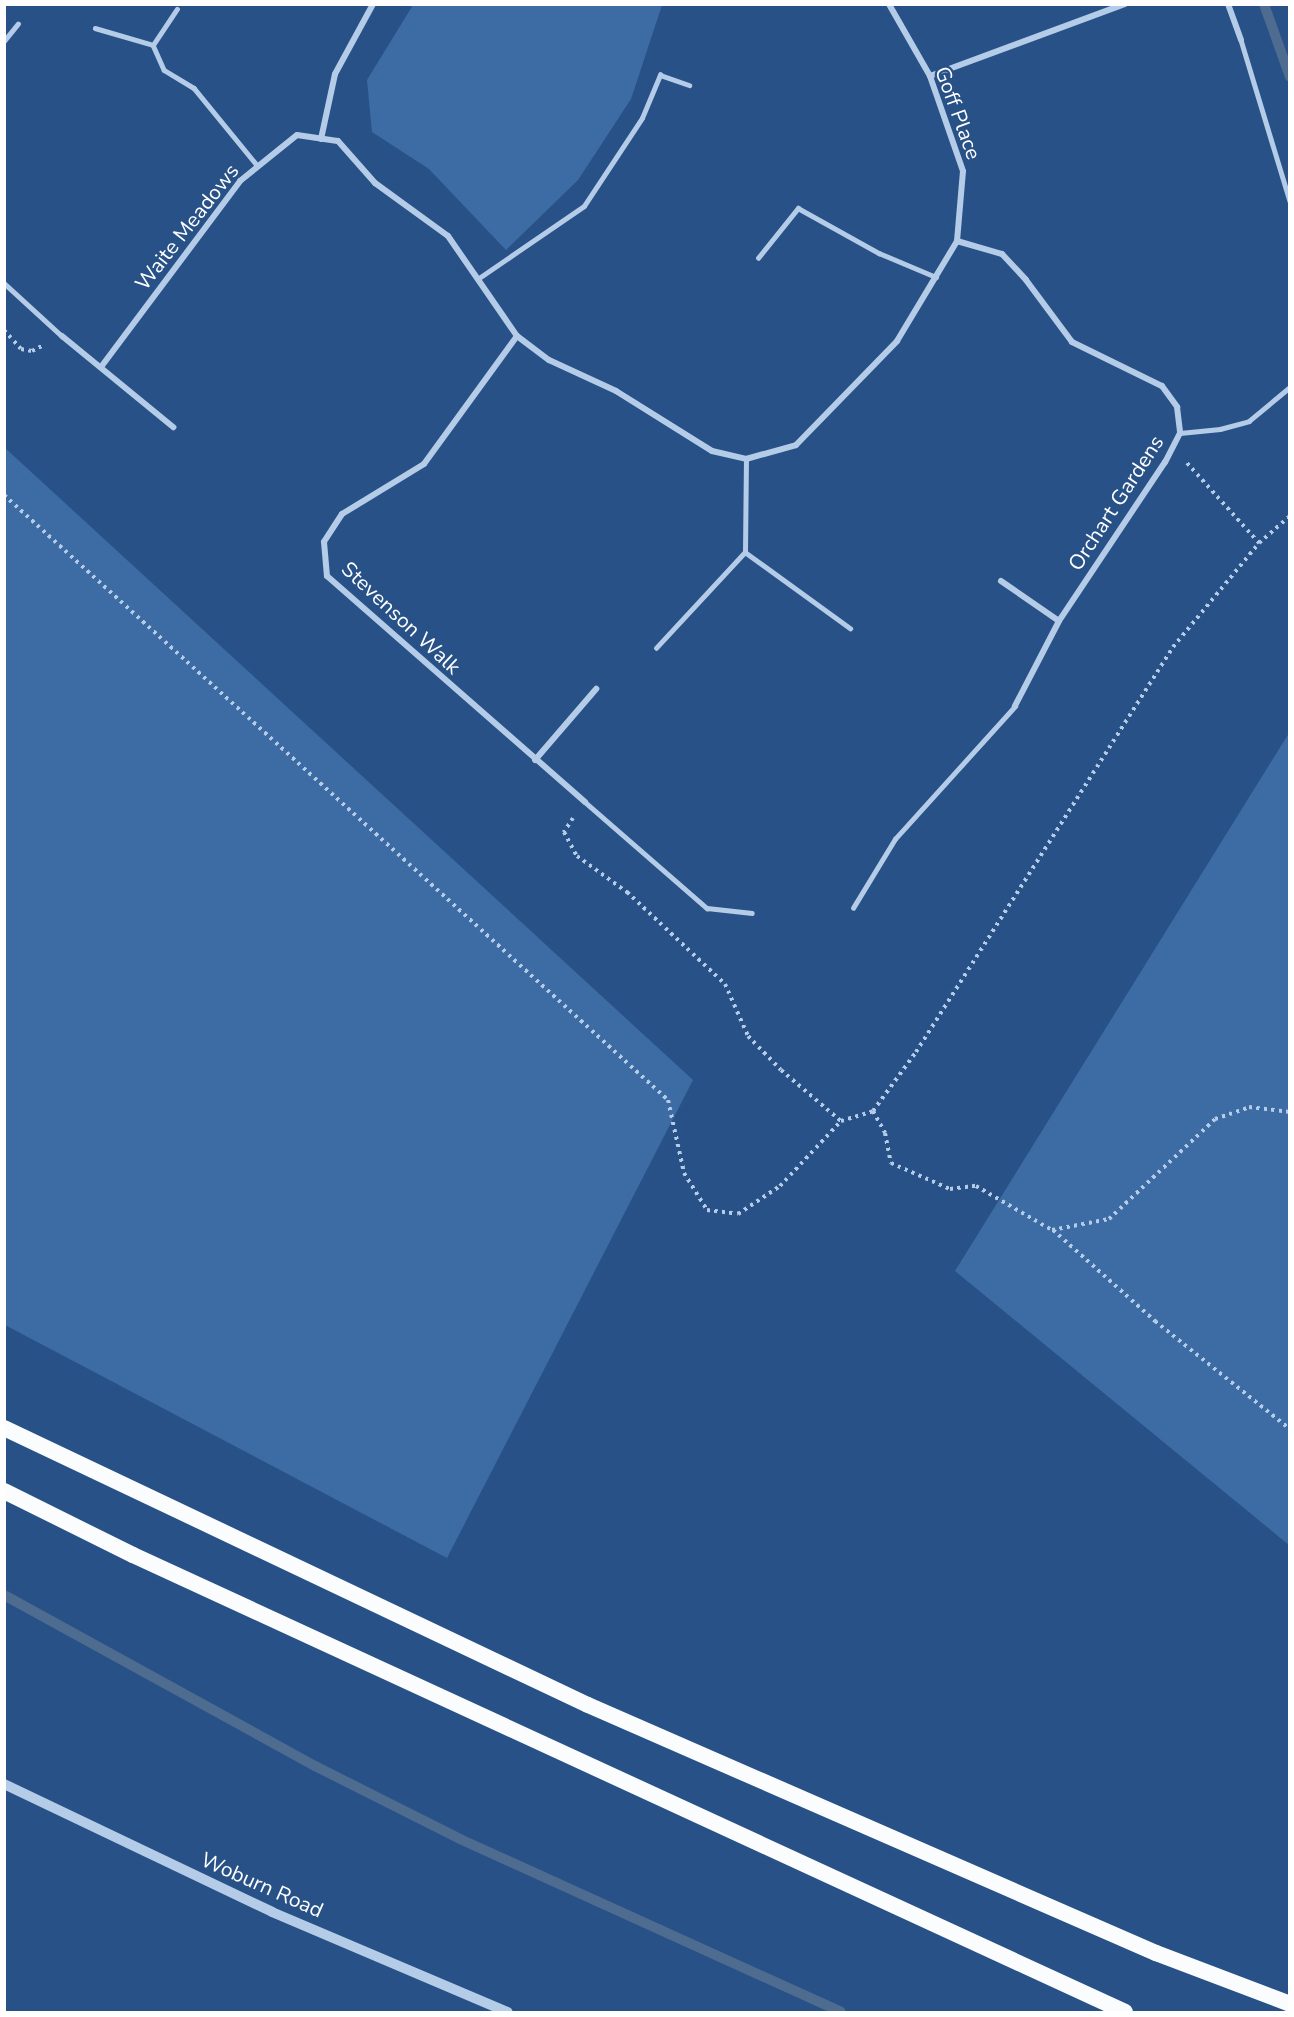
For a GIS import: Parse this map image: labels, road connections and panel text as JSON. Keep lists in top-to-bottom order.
{
  "streets": {
    "street": [
      "Goff Place",
      "Waite Meadows",
      "Orchart Gardens",
      "Stevenson Walk",
      "Woburn Road"
    ]
  },
  "crossings": [
    ["Goff Place", "Orchart Gardens"],
    ["Waite Meadows", "Stevenson Walk"]
  ]
}
